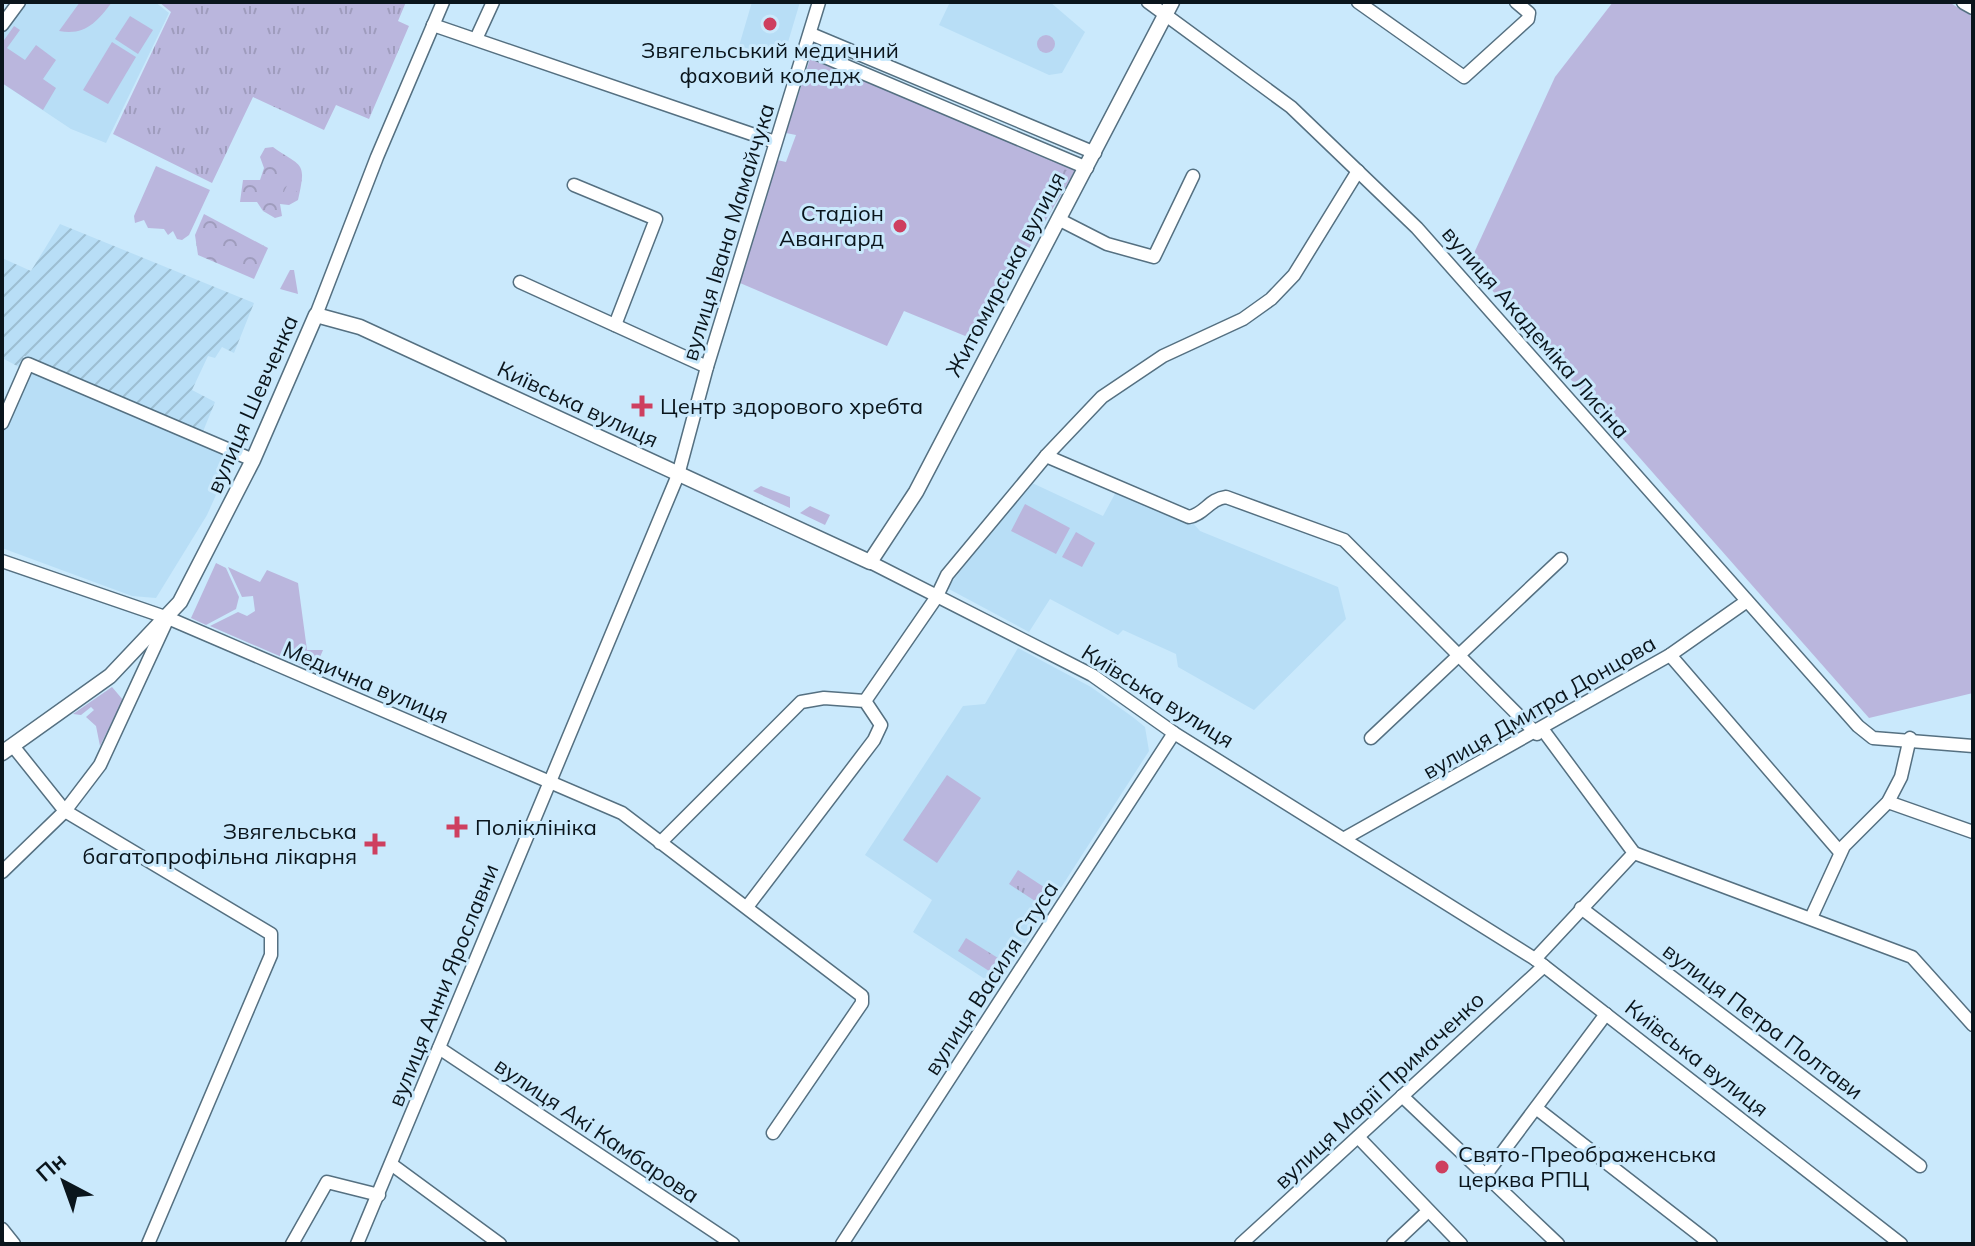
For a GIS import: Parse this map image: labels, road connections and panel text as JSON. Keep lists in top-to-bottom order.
{
  "streets": {
    "main road": ["Житомирська вулиця", "вулиця Шевченка", "Київська вулиця"],
    "street": [
      "вулиця Івана Мамайчука",
      "вулиця Академіка Лисіна",
      "Медична вулиця",
      "вулиця Дмитра Донцова",
      "вулиця Василя Стуса",
      "вулиця Анни Ярославни",
      "вулиця Петра Полтави",
      "вулиця Марії Примаченко",
      "вулиця Акі Камбарова"
    ]
  },
  "crossings": [
    ["вулиця Івана Мамайчука", "Київська вулиця"],
    ["вулиця Івана Мамайчука", "вулиця Анни Ярославни"],
    ["Житомирська вулиця", "вулиця Академіка Лисіна"],
    ["Житомирська вулиця", "Київська вулиця"],
    ["вулиця Академіка Лисіна", "вулиця Дмитра Донцова"],
    ["вулиця Шевченка", "Київська вулиця"],
    ["вулиця Шевченка", "Медична вулиця"],
    ["Київська вулиця", "вулиця Дмитра Донцова"],
    ["Київська вулиця", "вулиця Василя Стуса"],
    ["Київська вулиця", "вулиця Анни Ярославни"],
    ["Київська вулиця", "вулиця Марії Примаченко"],
    ["Медична вулиця", "вулиця Анни Ярославни"],
    ["вулиця Анни Ярославни", "вулиця Акі Камбарова"],
    ["вулиця Петра Полтави", "вулиця Марії Примаченко"]
  ],
  "places": {
    "other": ["Звягельський медичний фаховий коледж", "Стадіон Авангард", "Свято-Преображенська церква РПЦ"],
    "health": ["Центр здорового хребта", "Поліклініка", "Звягельська багатопрофільна лікарня"]
  },
  "north": "top left"
}
